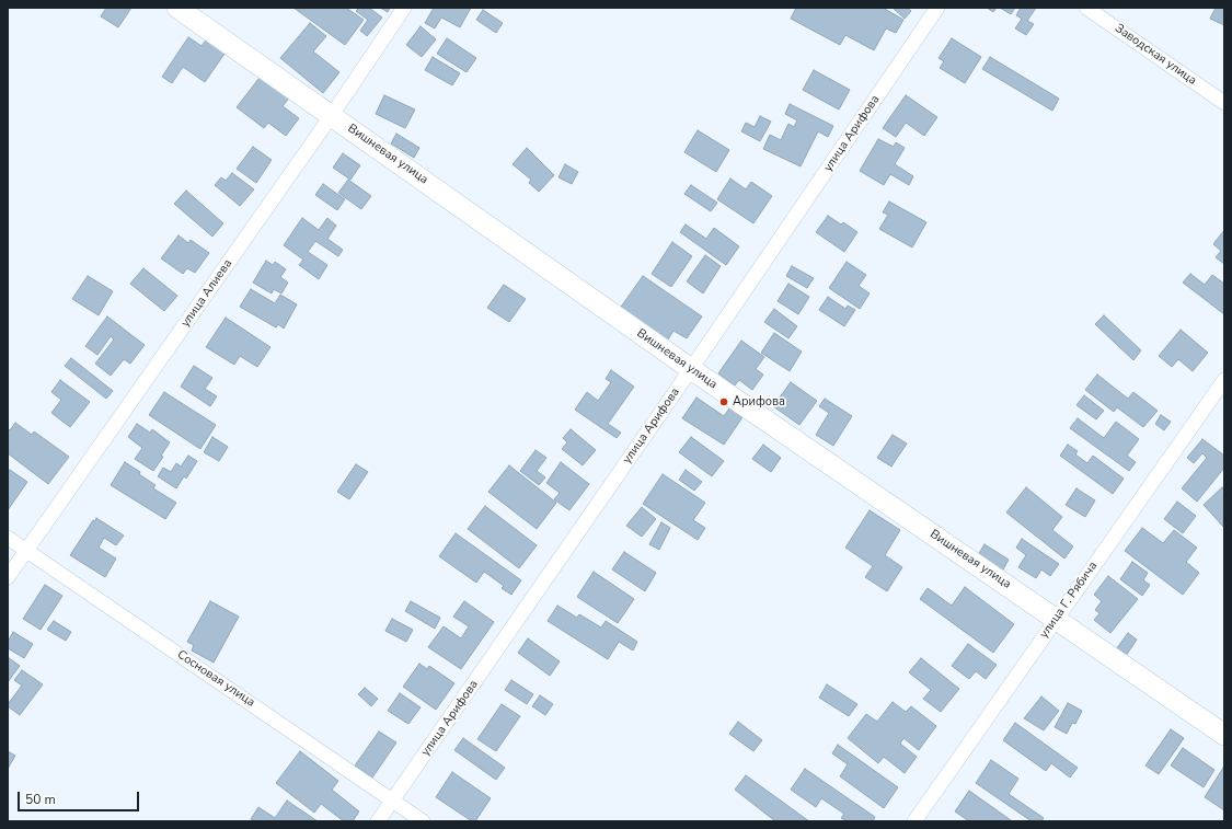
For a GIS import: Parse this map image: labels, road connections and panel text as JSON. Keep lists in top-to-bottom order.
{
  "streets": {
    "street": [
      "Заводская улица",
      "улица Арифова",
      "Вишневая улица",
      "улица Алиева",
      "улица Г. Рябича",
      "Сосновая улица"
    ]
  },
  "crossings": [
    ["улица Арифова", "Вишневая улица"],
    ["улица Арифова", "Сосновая улица"],
    ["Вишневая улица", "улица Алиева"],
    ["Вишневая улица", "улица Г. Рябича"],
    ["улица Алиева", "Сосновая улица"]
  ],
  "places": ["Арифова"],
  "scale_bar": "50 m"
}
